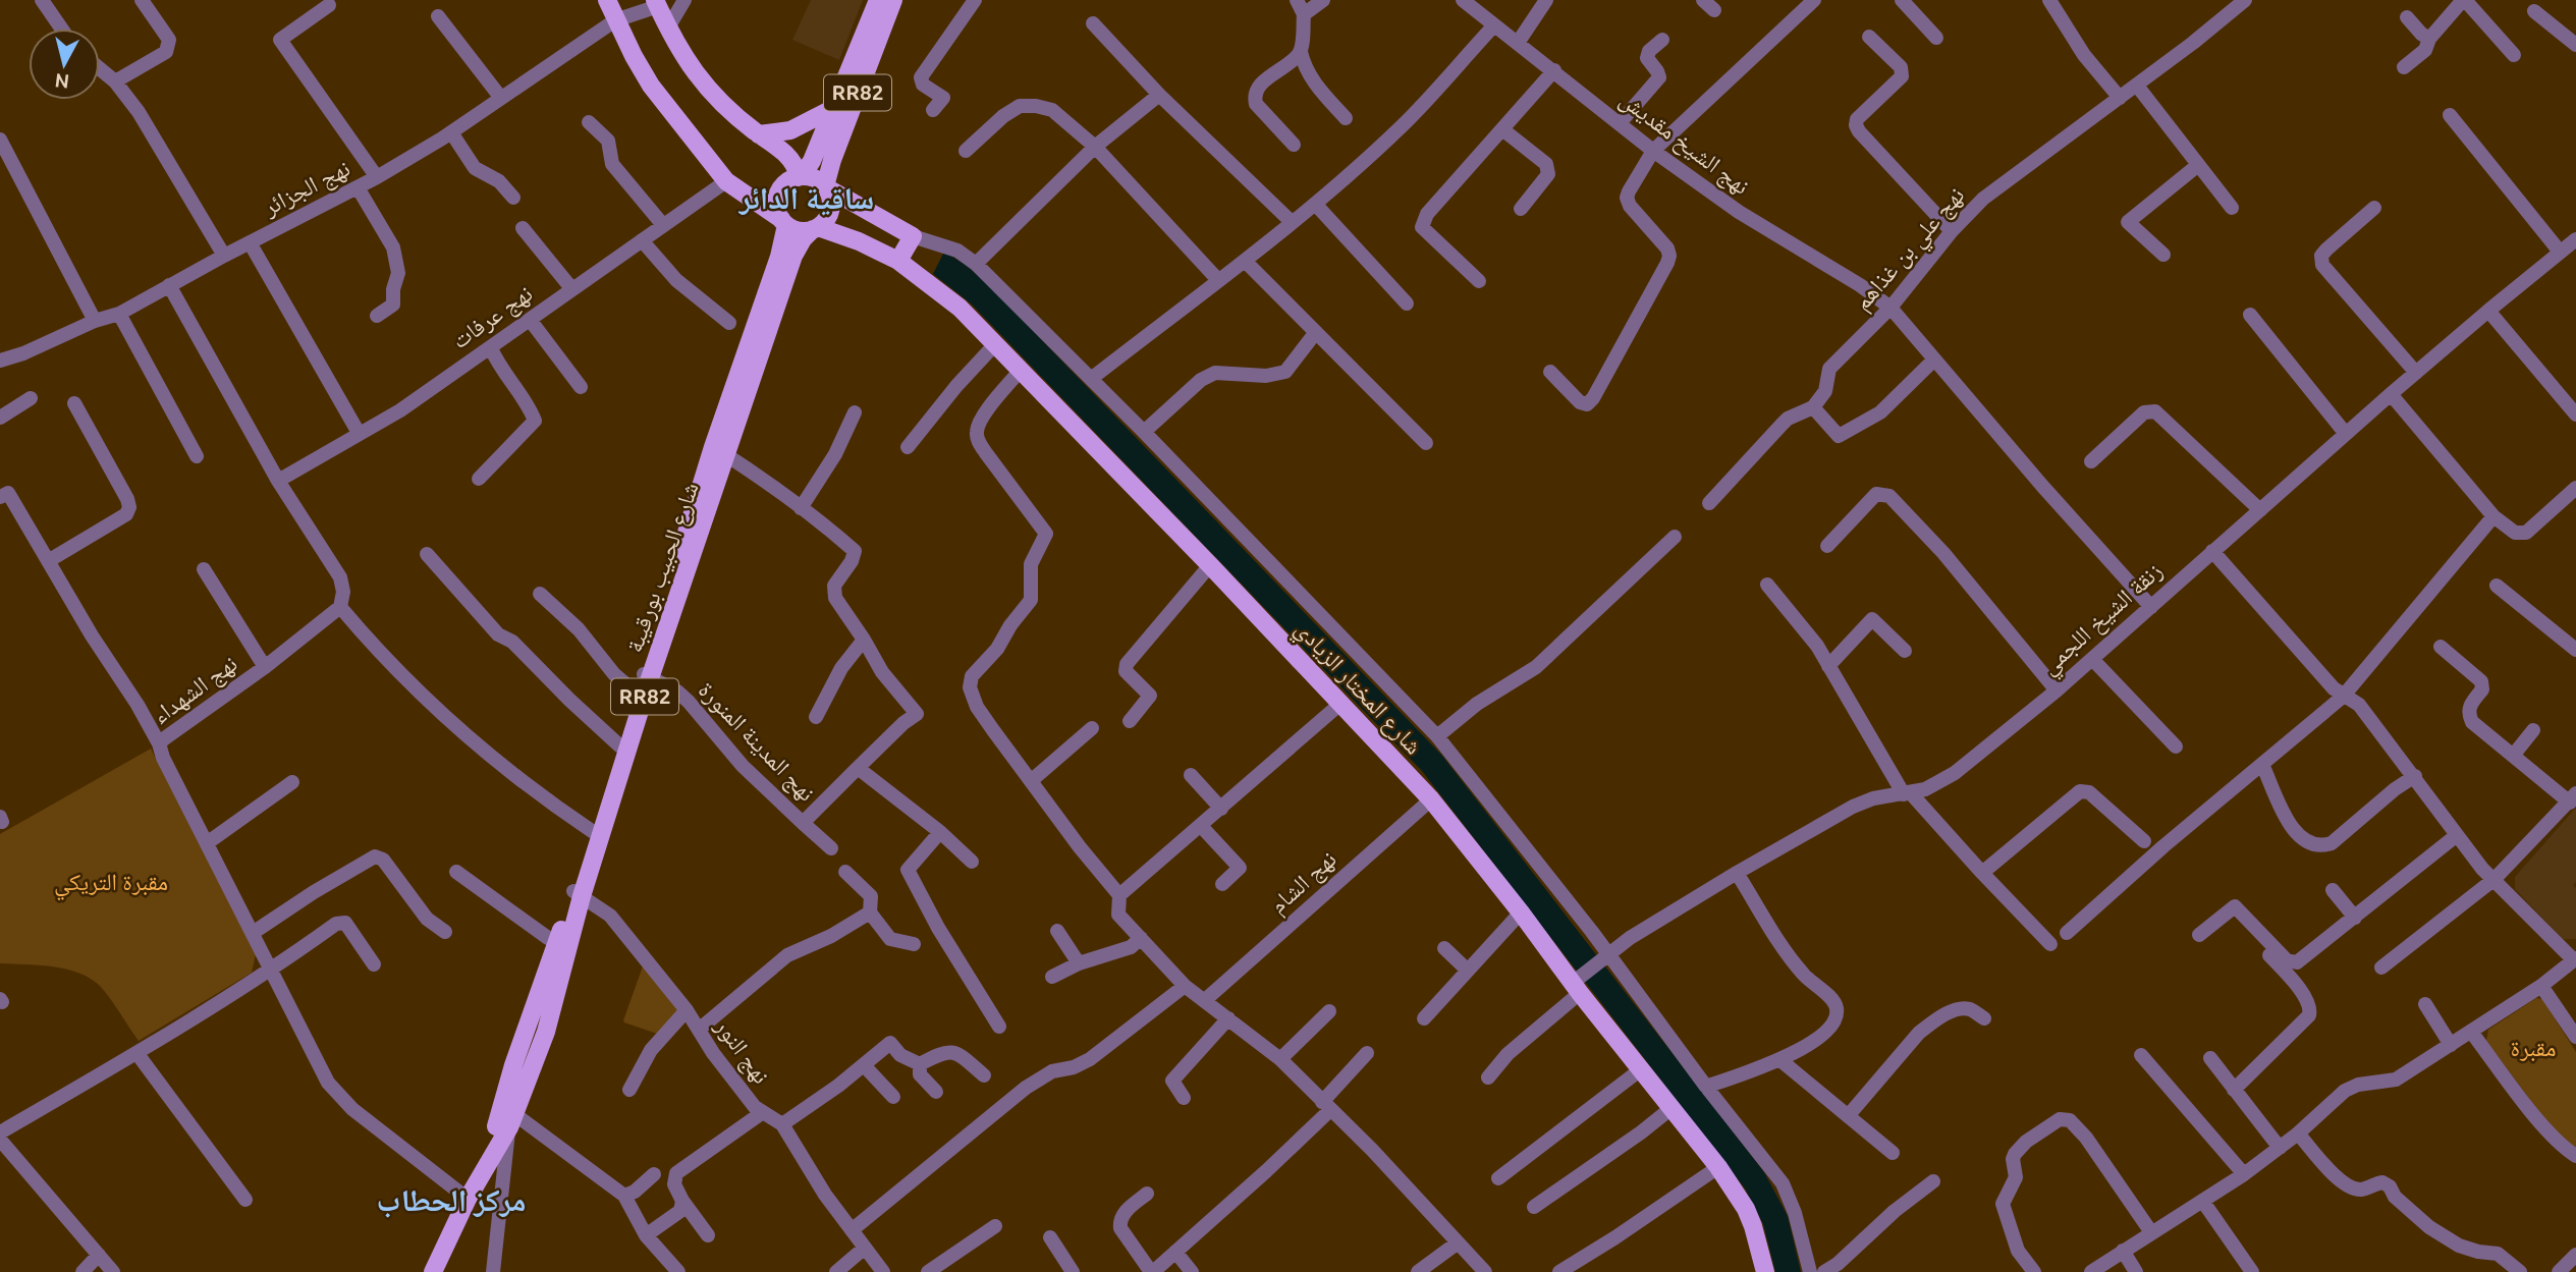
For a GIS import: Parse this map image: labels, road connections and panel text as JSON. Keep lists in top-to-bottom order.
{
  "streets": {
    "main road": ["RR82", "شارع الحبيب بورقيبة", "شارع المختار الزيادي"],
    "street": [
      "نهج الشيخ مقديش",
      "نهج الجزائر",
      "نهج علي بن غذاهم",
      "نهج عرفات",
      "زنقة الشيخ اللجمي",
      "نهج الشهداء",
      "نهج المدينة المنورة",
      "نهج الشام",
      "نهج النور"
    ]
  },
  "crossings": [
    ["RR82", "شارع الحبيب بورقيبة"],
    ["RR82", "نهج الشهداء"],
    ["نهج الشيخ مقديش", "نهج علي بن غذاهم"],
    ["نهج الشيخ مقديش", "زنقة الشيخ اللجمي"],
    ["شارع الحبيب بورقيبة", "شارع المختار الزيادي"],
    ["شارع الحبيب بورقيبة", "نهج الشهداء"],
    ["شارع الحبيب بورقيبة", "نهج المدينة المنورة"],
    ["شارع الحبيب بورقيبة", "نهج النور"],
    ["زنقة الشيخ اللجمي", "شارع المختار الزيادي"],
    ["شارع المختار الزيادي", "نهج الشام"]
  ],
  "districts": ["ساقية الدائر", "مركز الحطاب"],
  "parks": ["مقبرة التريكي", "مقبرة"],
  "north": "bottom"
}
